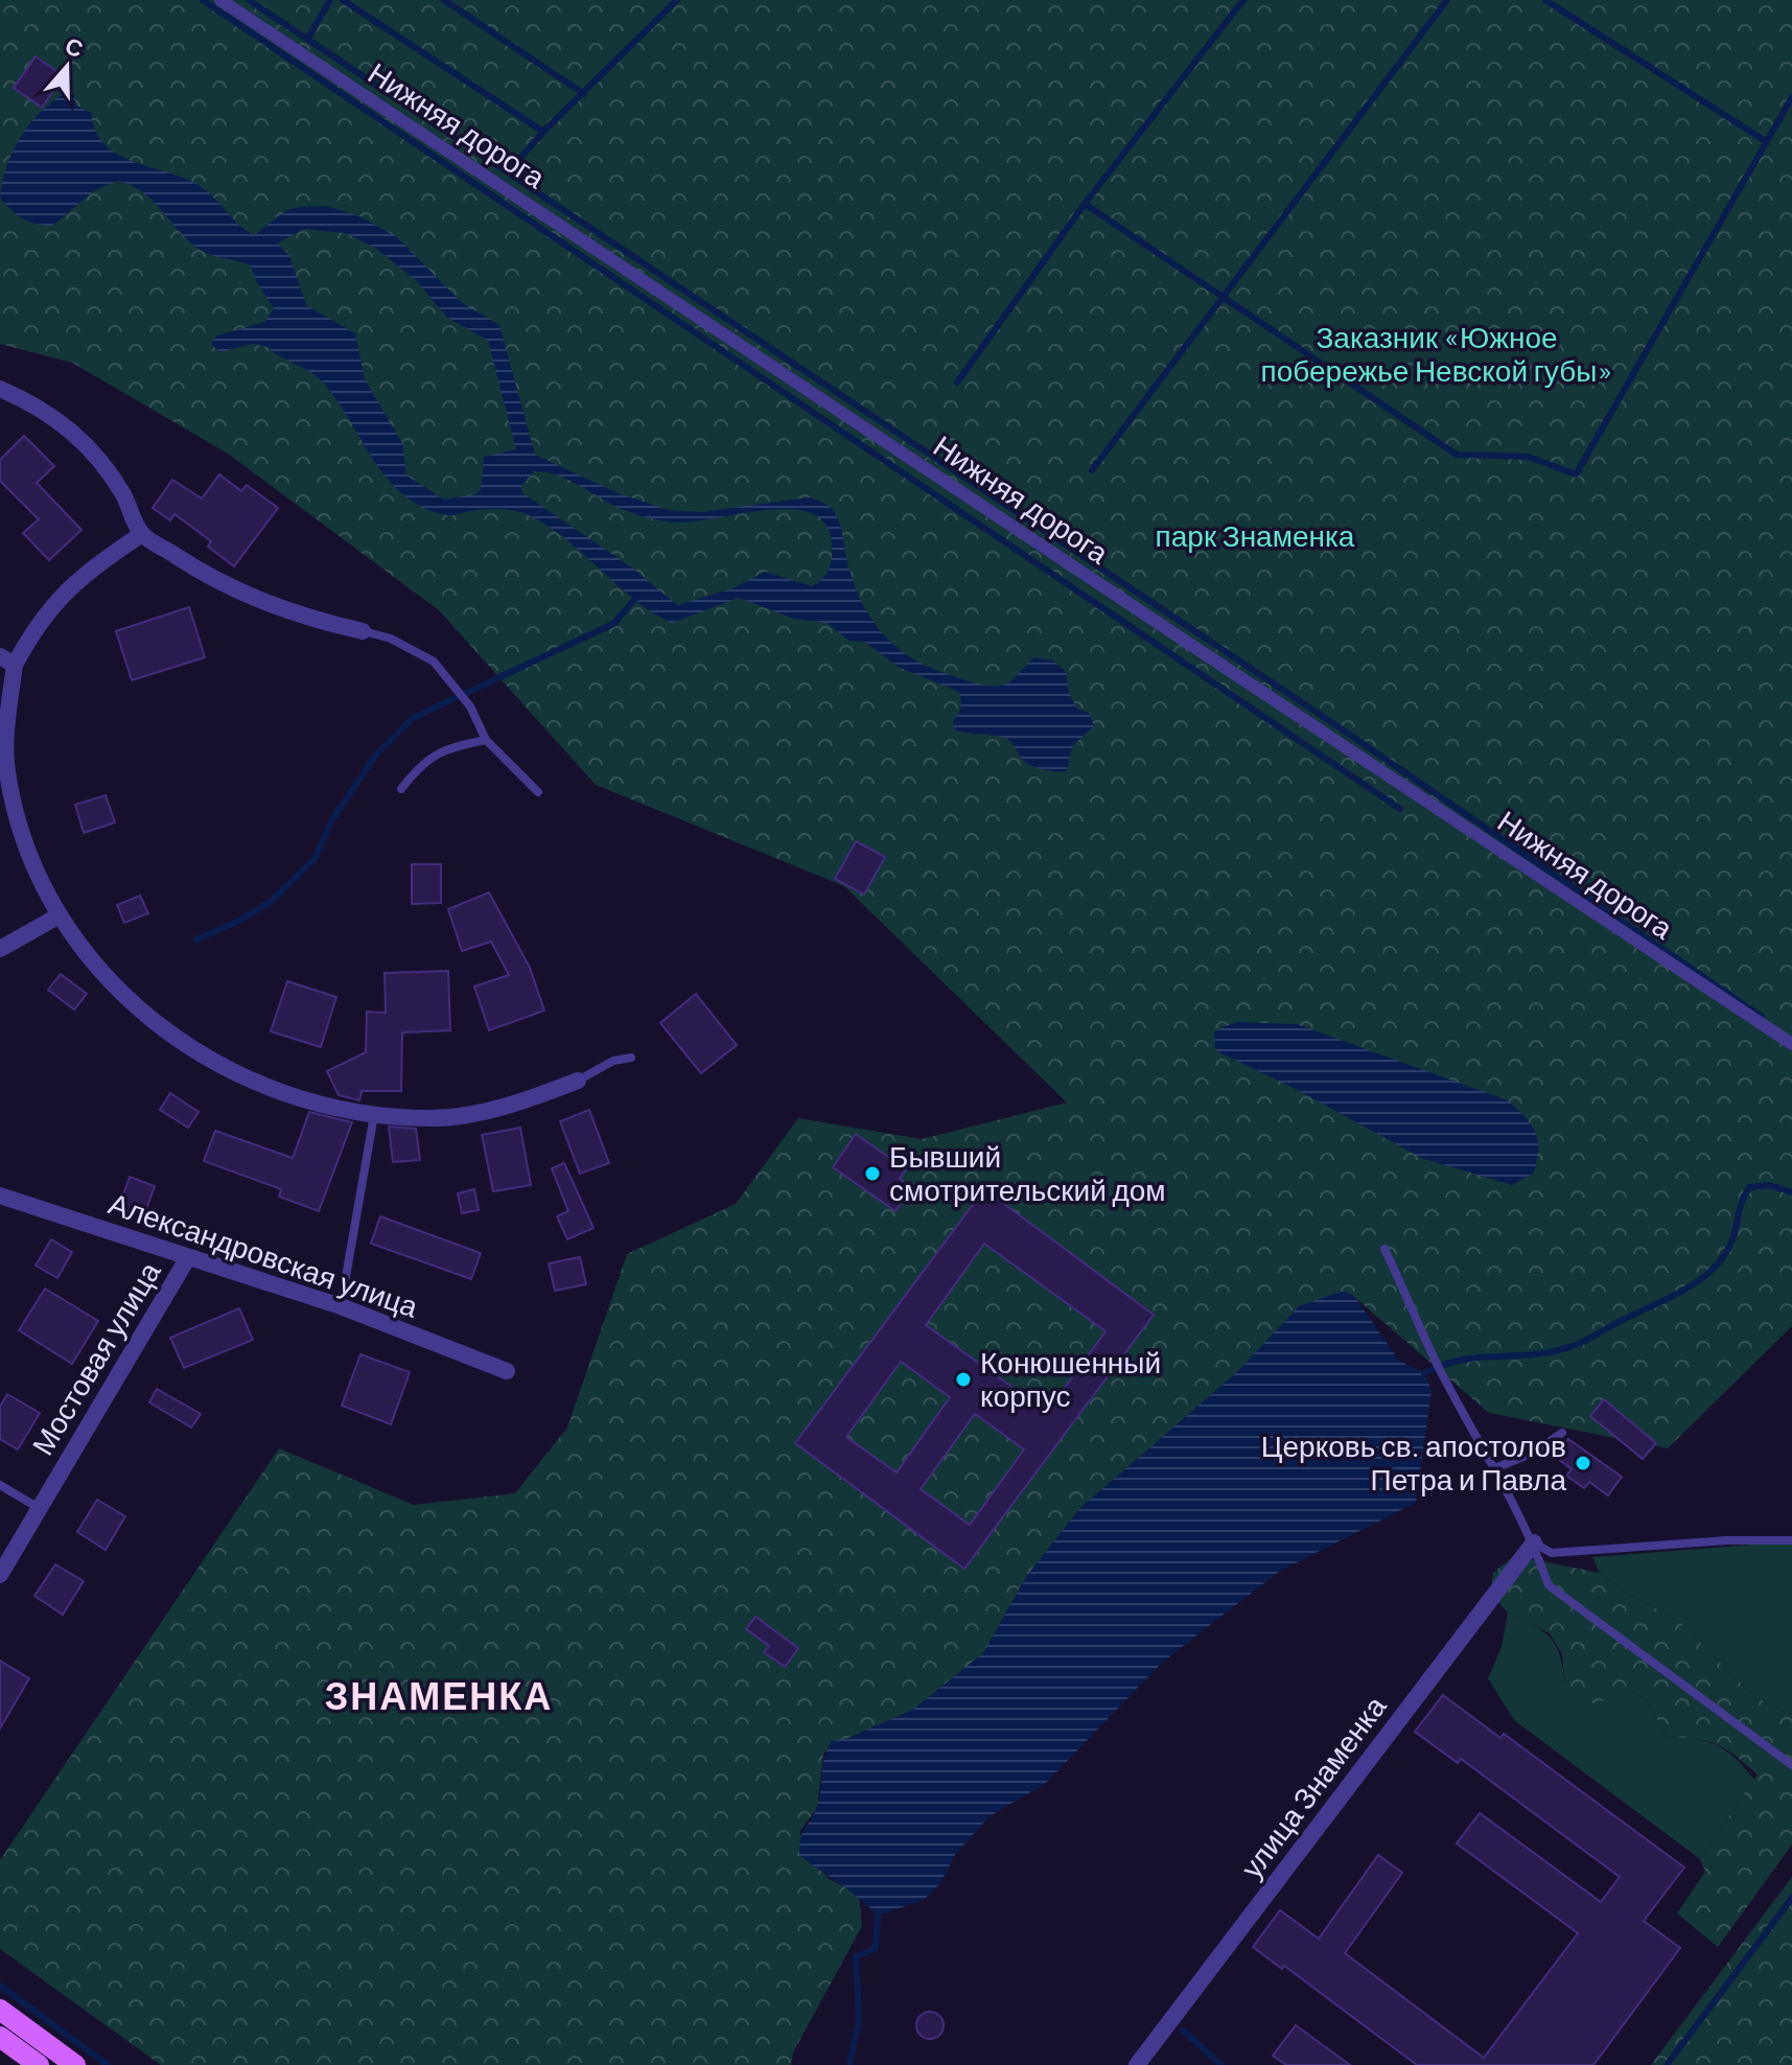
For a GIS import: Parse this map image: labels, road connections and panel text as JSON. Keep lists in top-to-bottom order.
{
  "streets": {
    "street": [
      "Нижняя дорога",
      "Александровская улица",
      "Мостовая улица",
      "улица Знаменка"
    ]
  },
  "crossings": [
    ["Александровская улица", "Мостовая улица"]
  ],
  "districts": ["ЗНАМЕНКА"],
  "parks": ["Заказник «Южное побережье Невской губы»", "парк Знаменка"],
  "places": ["Бывший смотрительский дом", "Конюшенный корпус", "Церковь св. апостолов Петра и Павла"],
  "north": "top"
}
